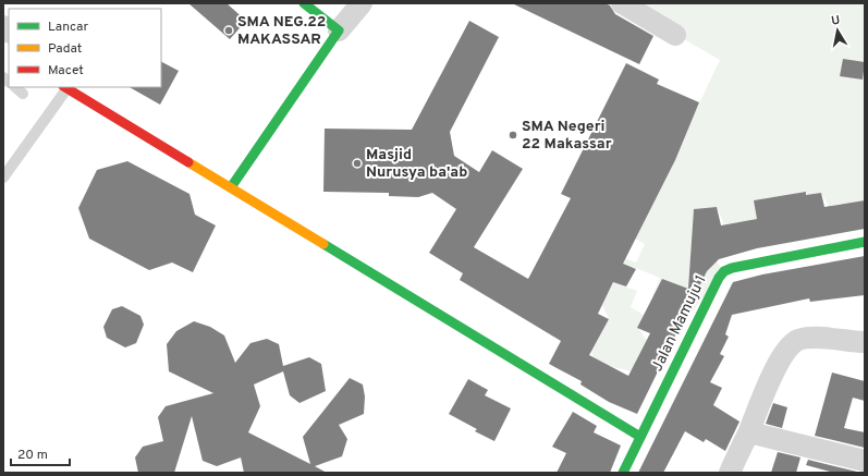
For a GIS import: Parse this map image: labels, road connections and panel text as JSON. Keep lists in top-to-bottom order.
{
  "streets": {
    "street": ["Jalan Mamuju 1"]
  },
  "places": ["SMA NEG.22 MAKASSAR", "SMA Negeri 22 Makassar", "Masjid Nurusya ba'ab"],
  "legend": ["Lancar", "Padat", "Macet"],
  "scale_bar": "20 m",
  "north": "top"
}
